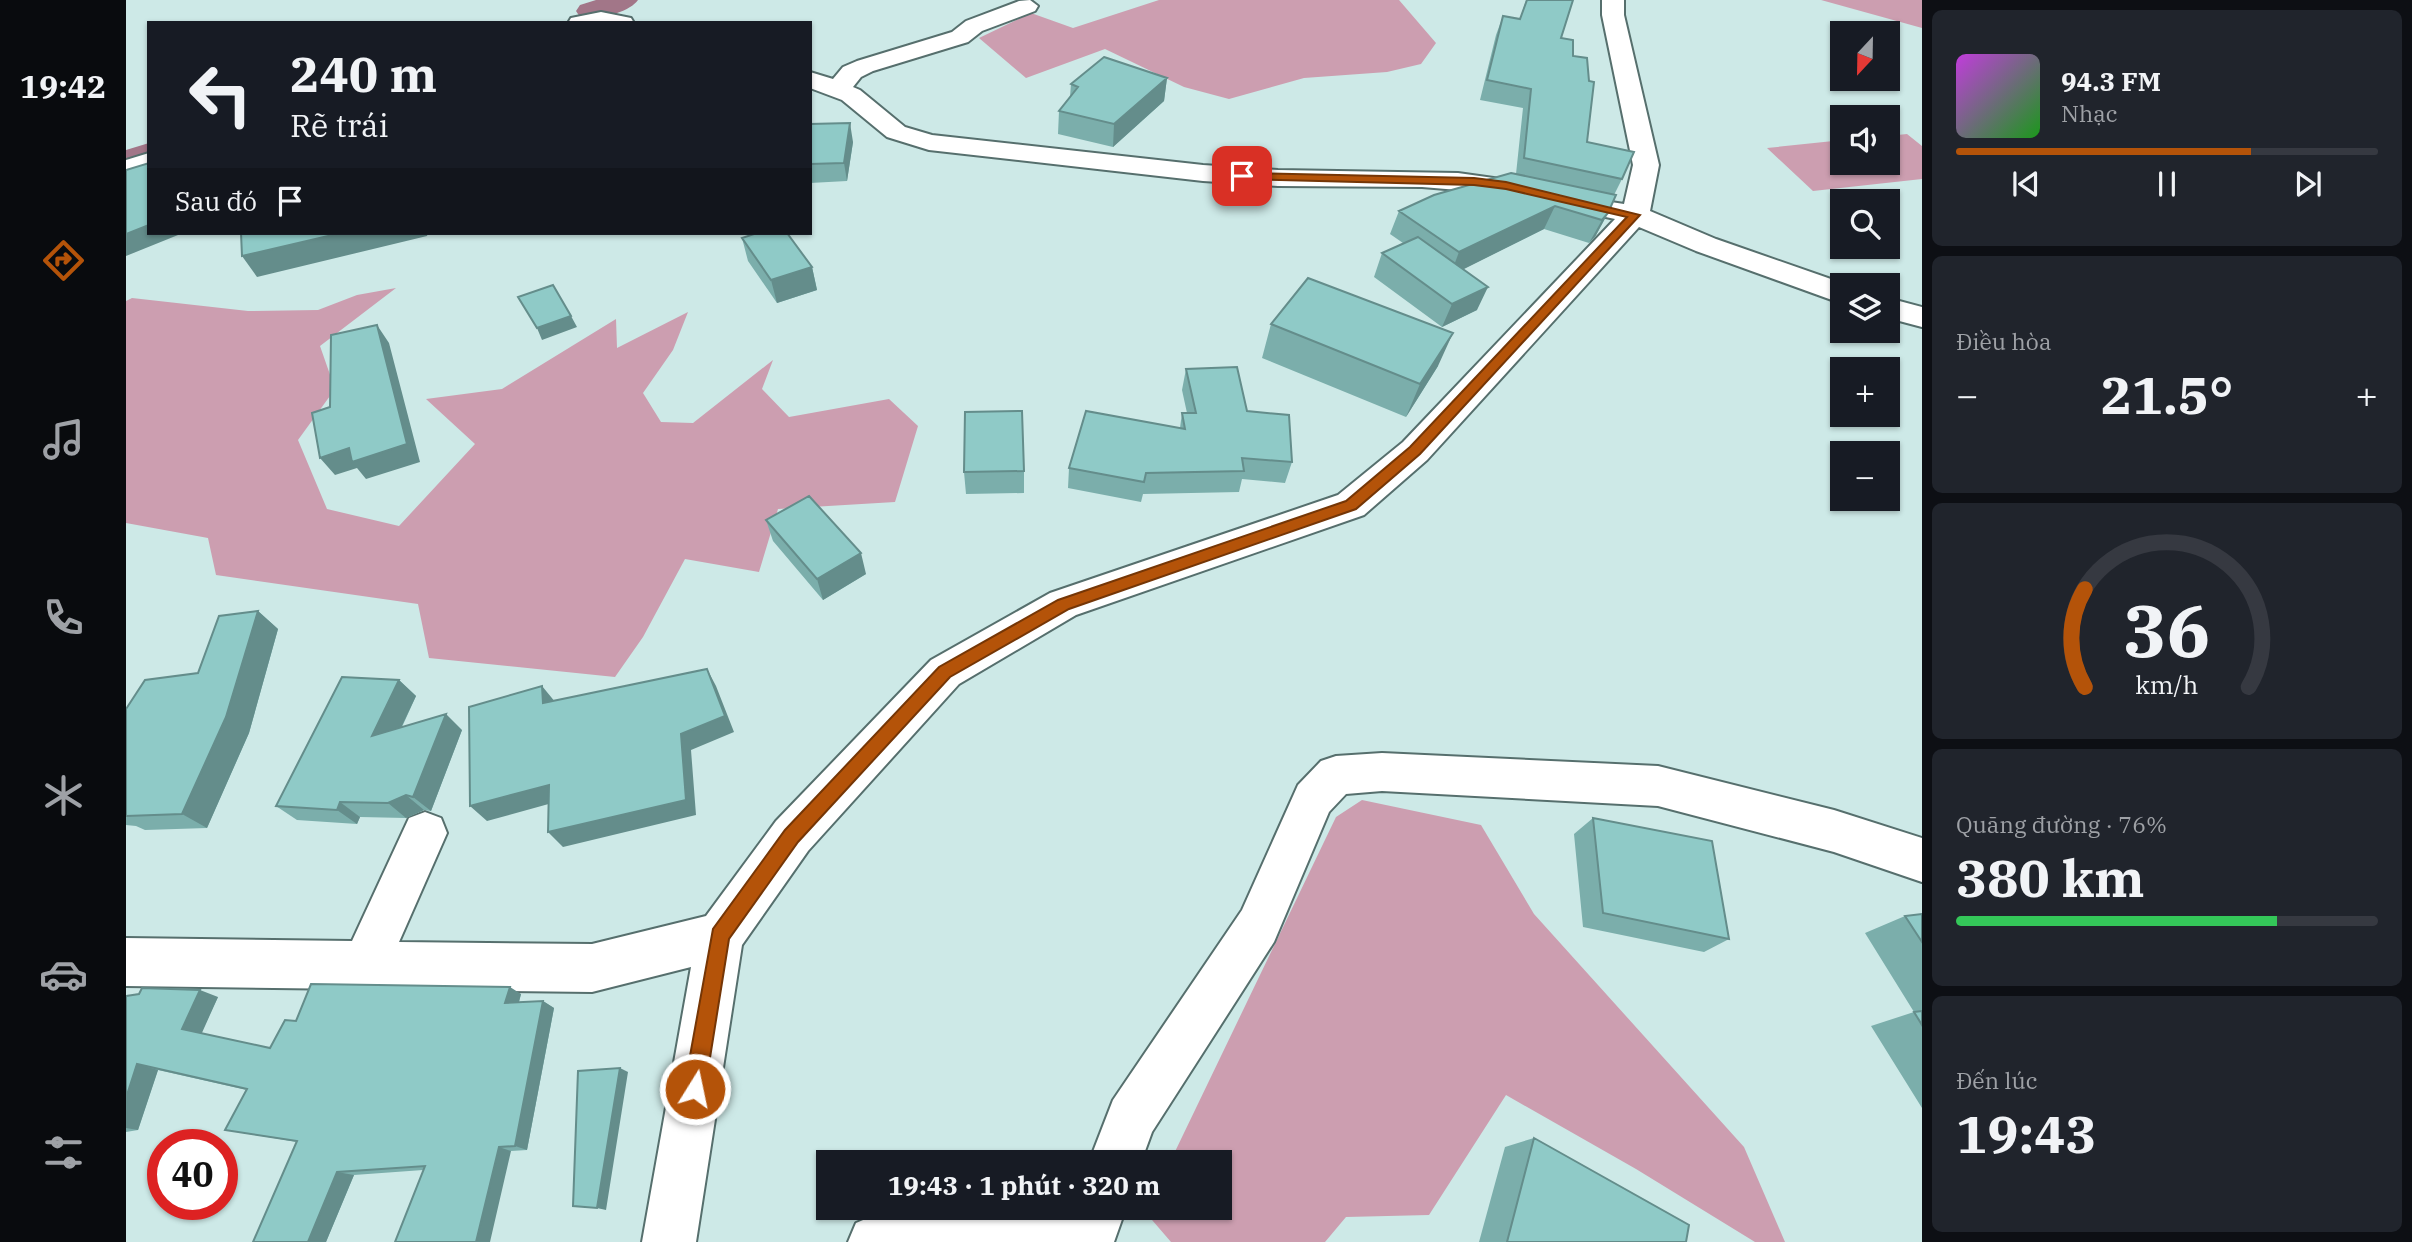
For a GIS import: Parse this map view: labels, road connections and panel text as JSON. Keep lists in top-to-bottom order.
{
  "north": "bottom",
  "page": {
    "tabs": "19:42",
    "map_buttons": ["+", "−"],
    "turn": ["240 m", "Rẽ trái"],
    "song": ["94.3 FM", "Nhạc"],
    "then": "Sau đó",
    "tile": [
      "Điều hòa",
      ["Quãng đường · 76%", "380 km"],
      ["Đến lúc", "19:43"]
    ],
    "heat": ["−", "21.5°", "+"],
    "limit": "40",
    "trip": "19:43 · 1 phút · 320 m",
    "gauge": ["36", "km/h"]
  }
}
